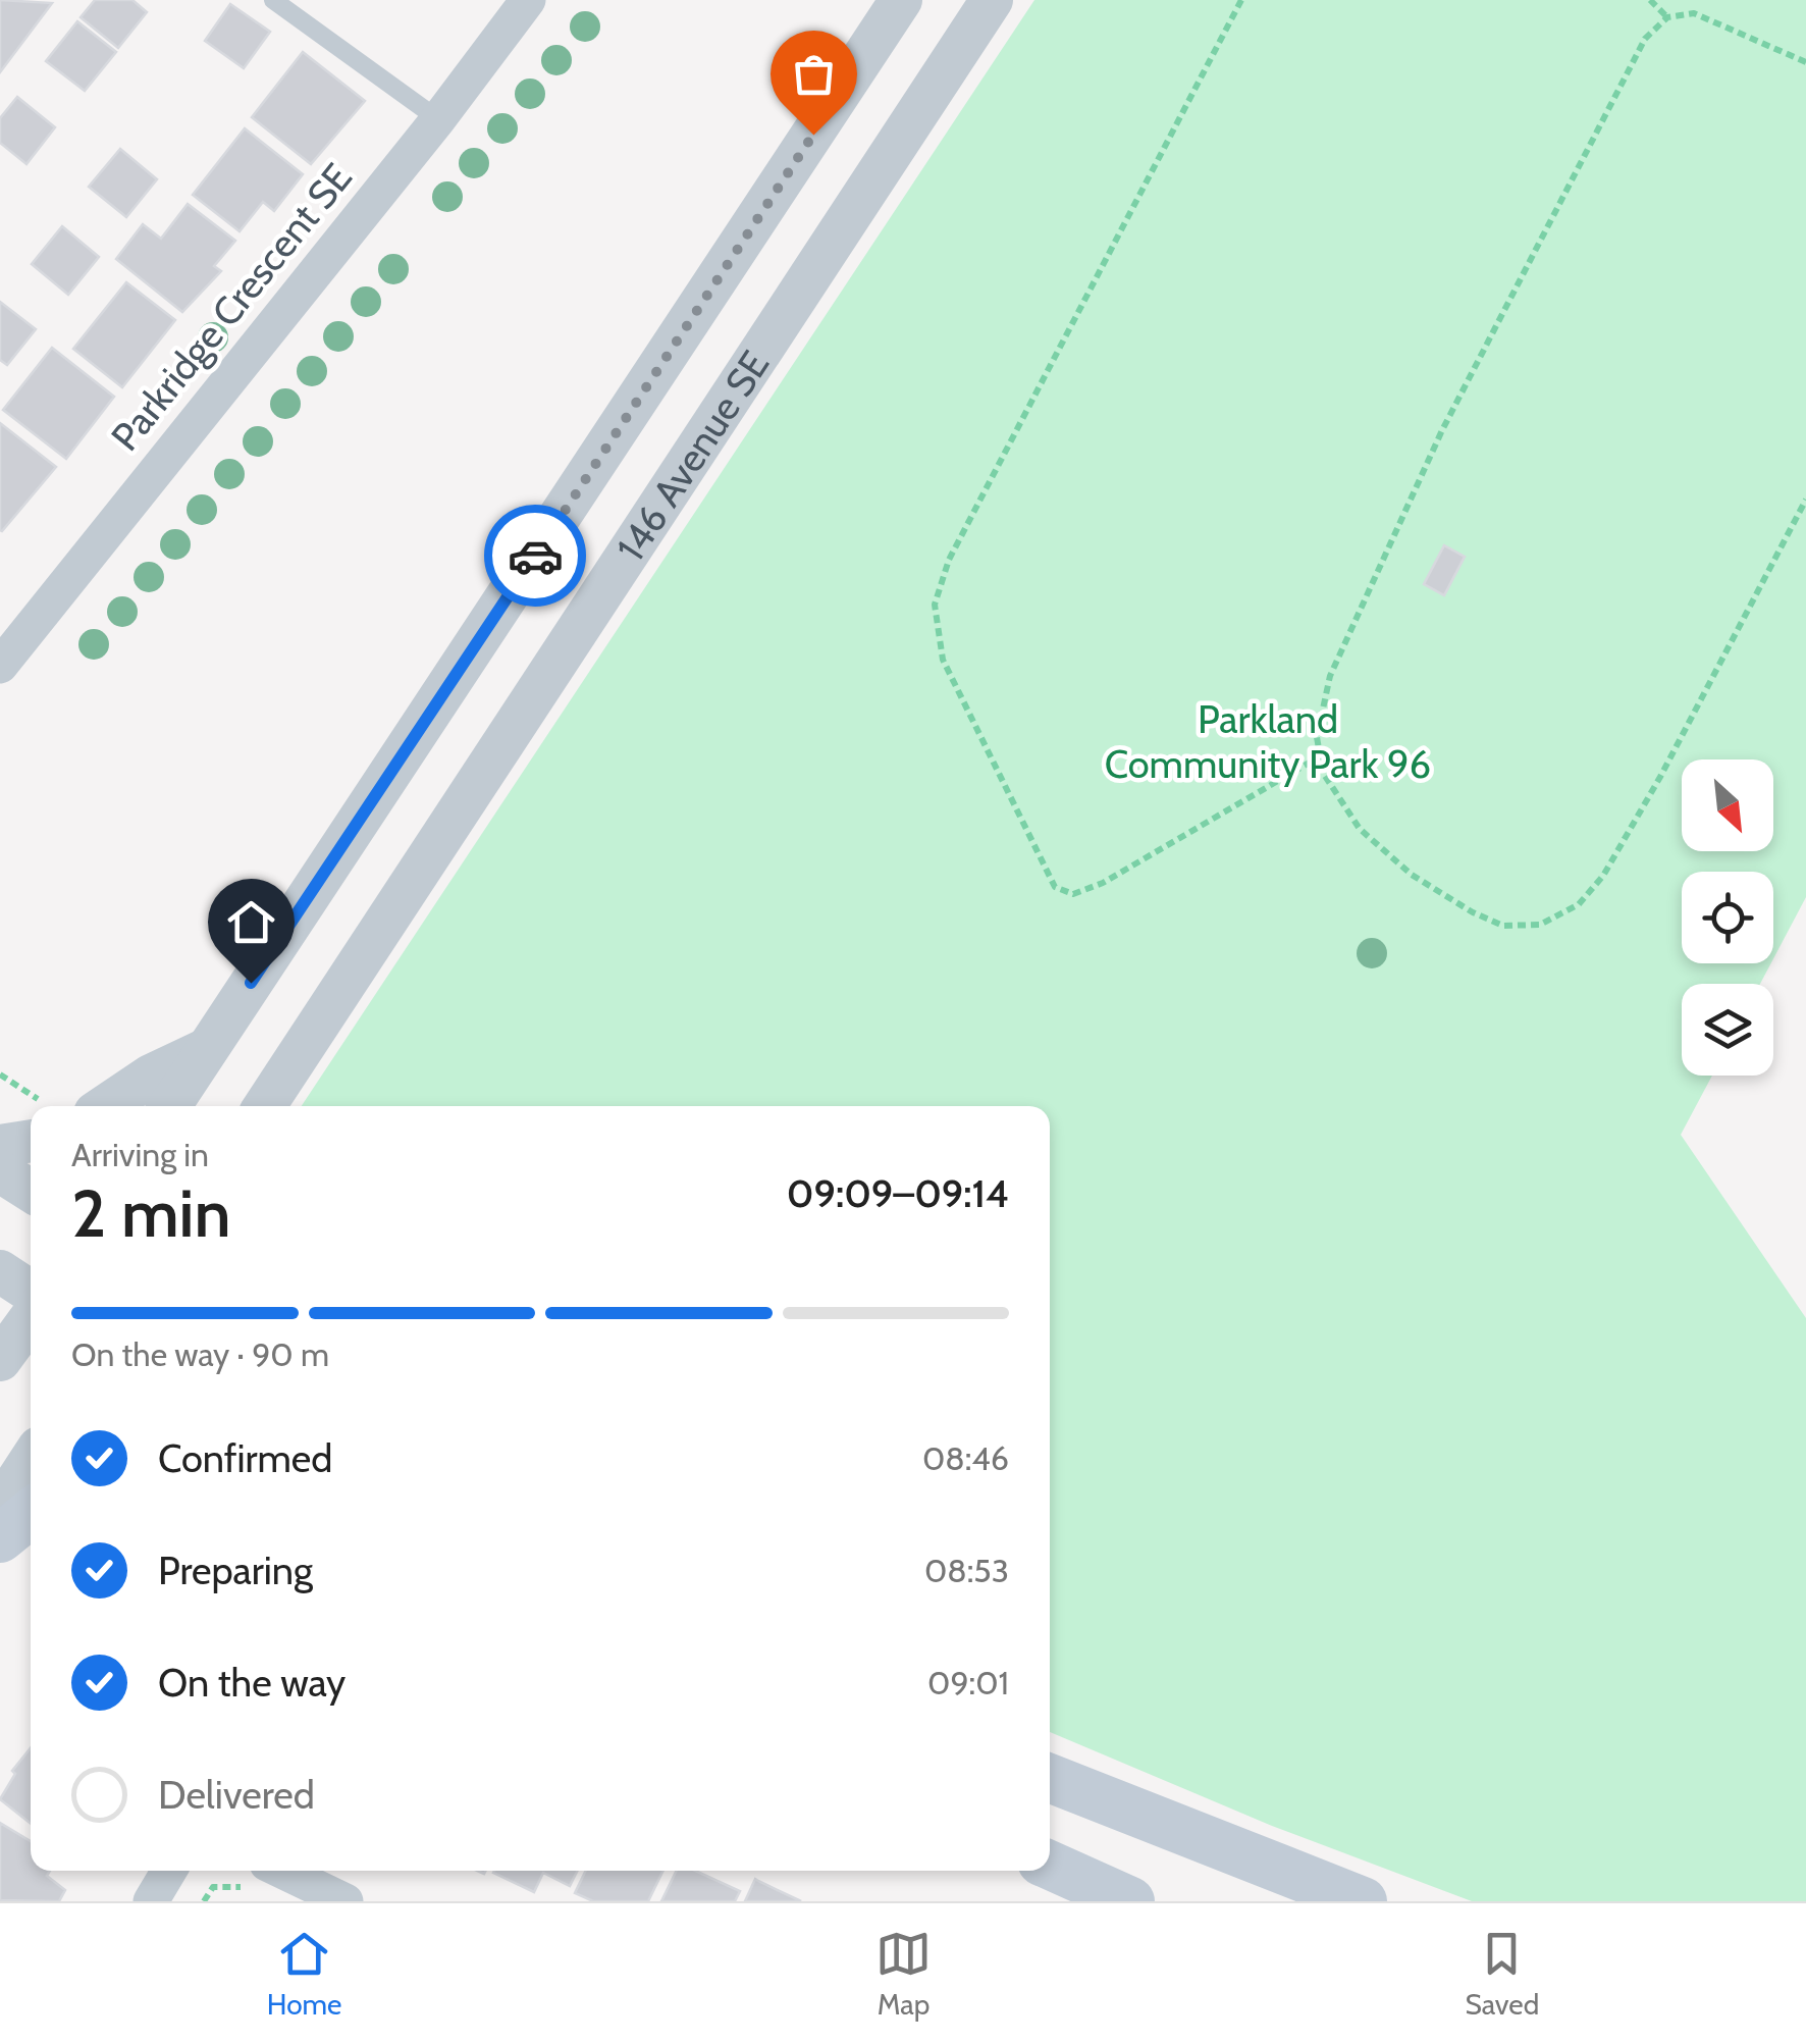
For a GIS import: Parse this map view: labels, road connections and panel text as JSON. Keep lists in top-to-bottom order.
{
  "streets": {
    "street": ["Parkridge Crescent SE", "146 Avenue SE"]
  },
  "parks": ["Parkland Community Park 96"],
  "north": "bottom right",
  "page": {
    "heading": ["2 min", "Arriving in", "09:09–09:14"],
    "bar": "On the way · 90 m",
    "list": [
      ["Confirmed", "08:46"],
      ["Preparing", "08:53"],
      ["On the way", "09:01"],
      "Delivered"
    ],
    "tabs": ["Home", "Map", "Saved"]
  }
}
